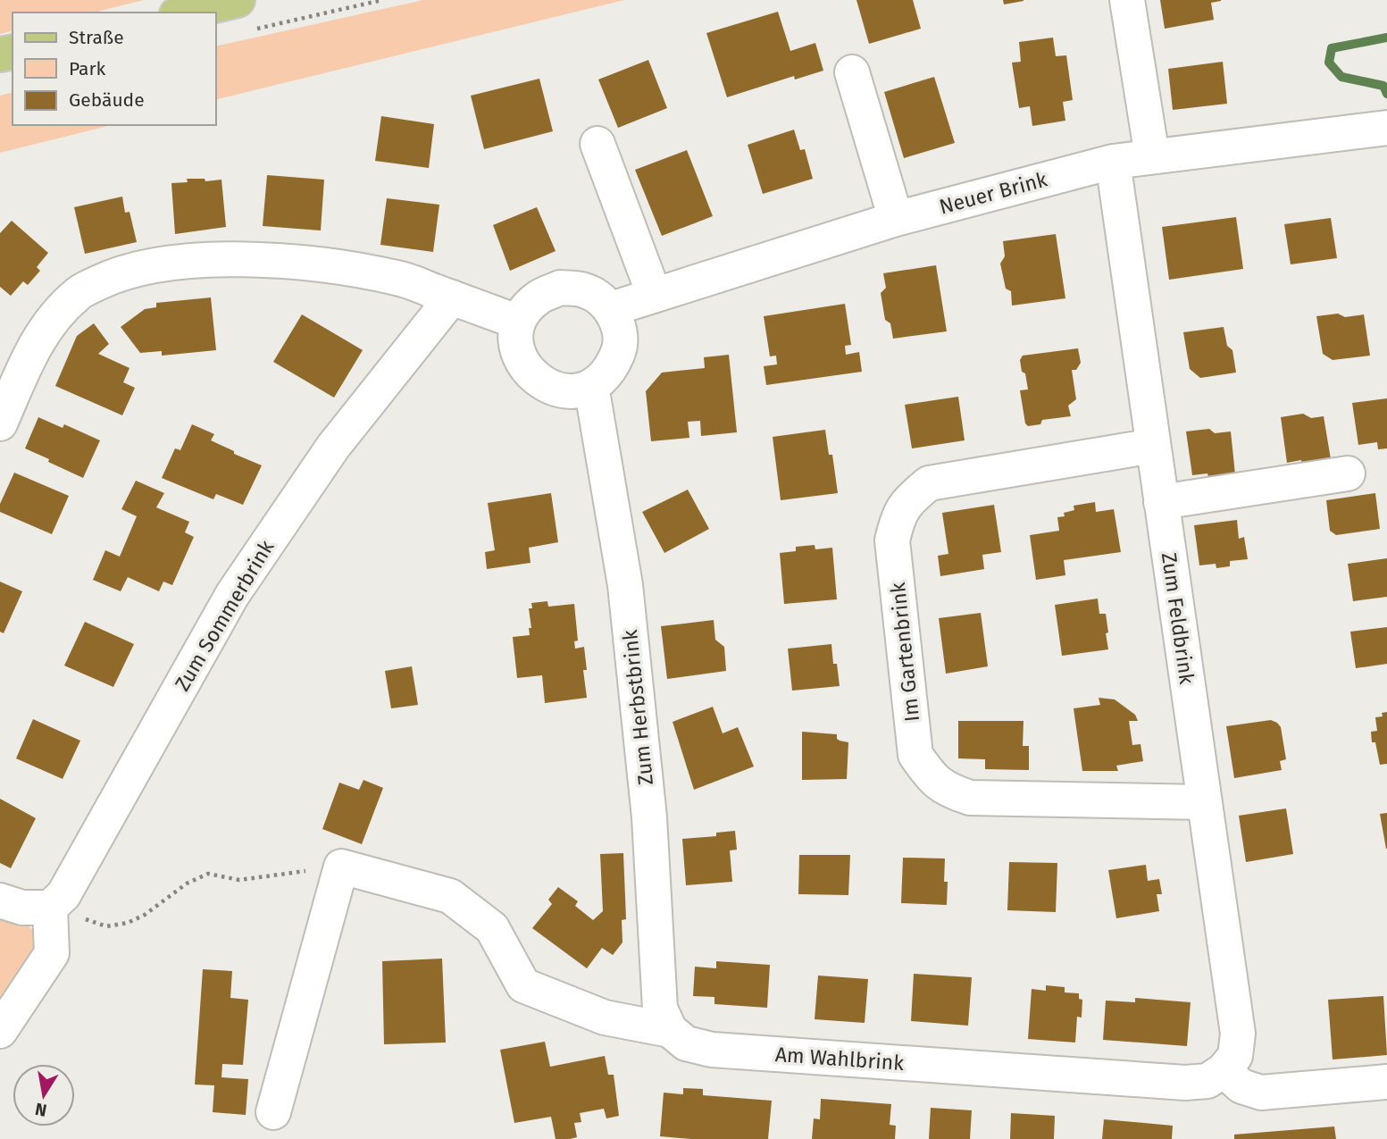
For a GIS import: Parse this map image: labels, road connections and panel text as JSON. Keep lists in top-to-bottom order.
{
  "streets": {
    "street": [
      "Neuer Brink",
      "Zum Sommerbrink",
      "Zum Feldbrink",
      "Im Gartenbrink",
      "Zum Herbstbrink",
      "Am Wahlbrink"
    ]
  },
  "crossings": [
    ["Neuer Brink", "Zum Feldbrink"],
    ["Neuer Brink", "Zum Herbstbrink"],
    ["Zum Feldbrink", "Im Gartenbrink"],
    ["Zum Feldbrink", "Am Wahlbrink"],
    ["Zum Herbstbrink", "Am Wahlbrink"]
  ],
  "legend": ["Straße", "Park", "Gebäude"],
  "north": "bottom"
}
